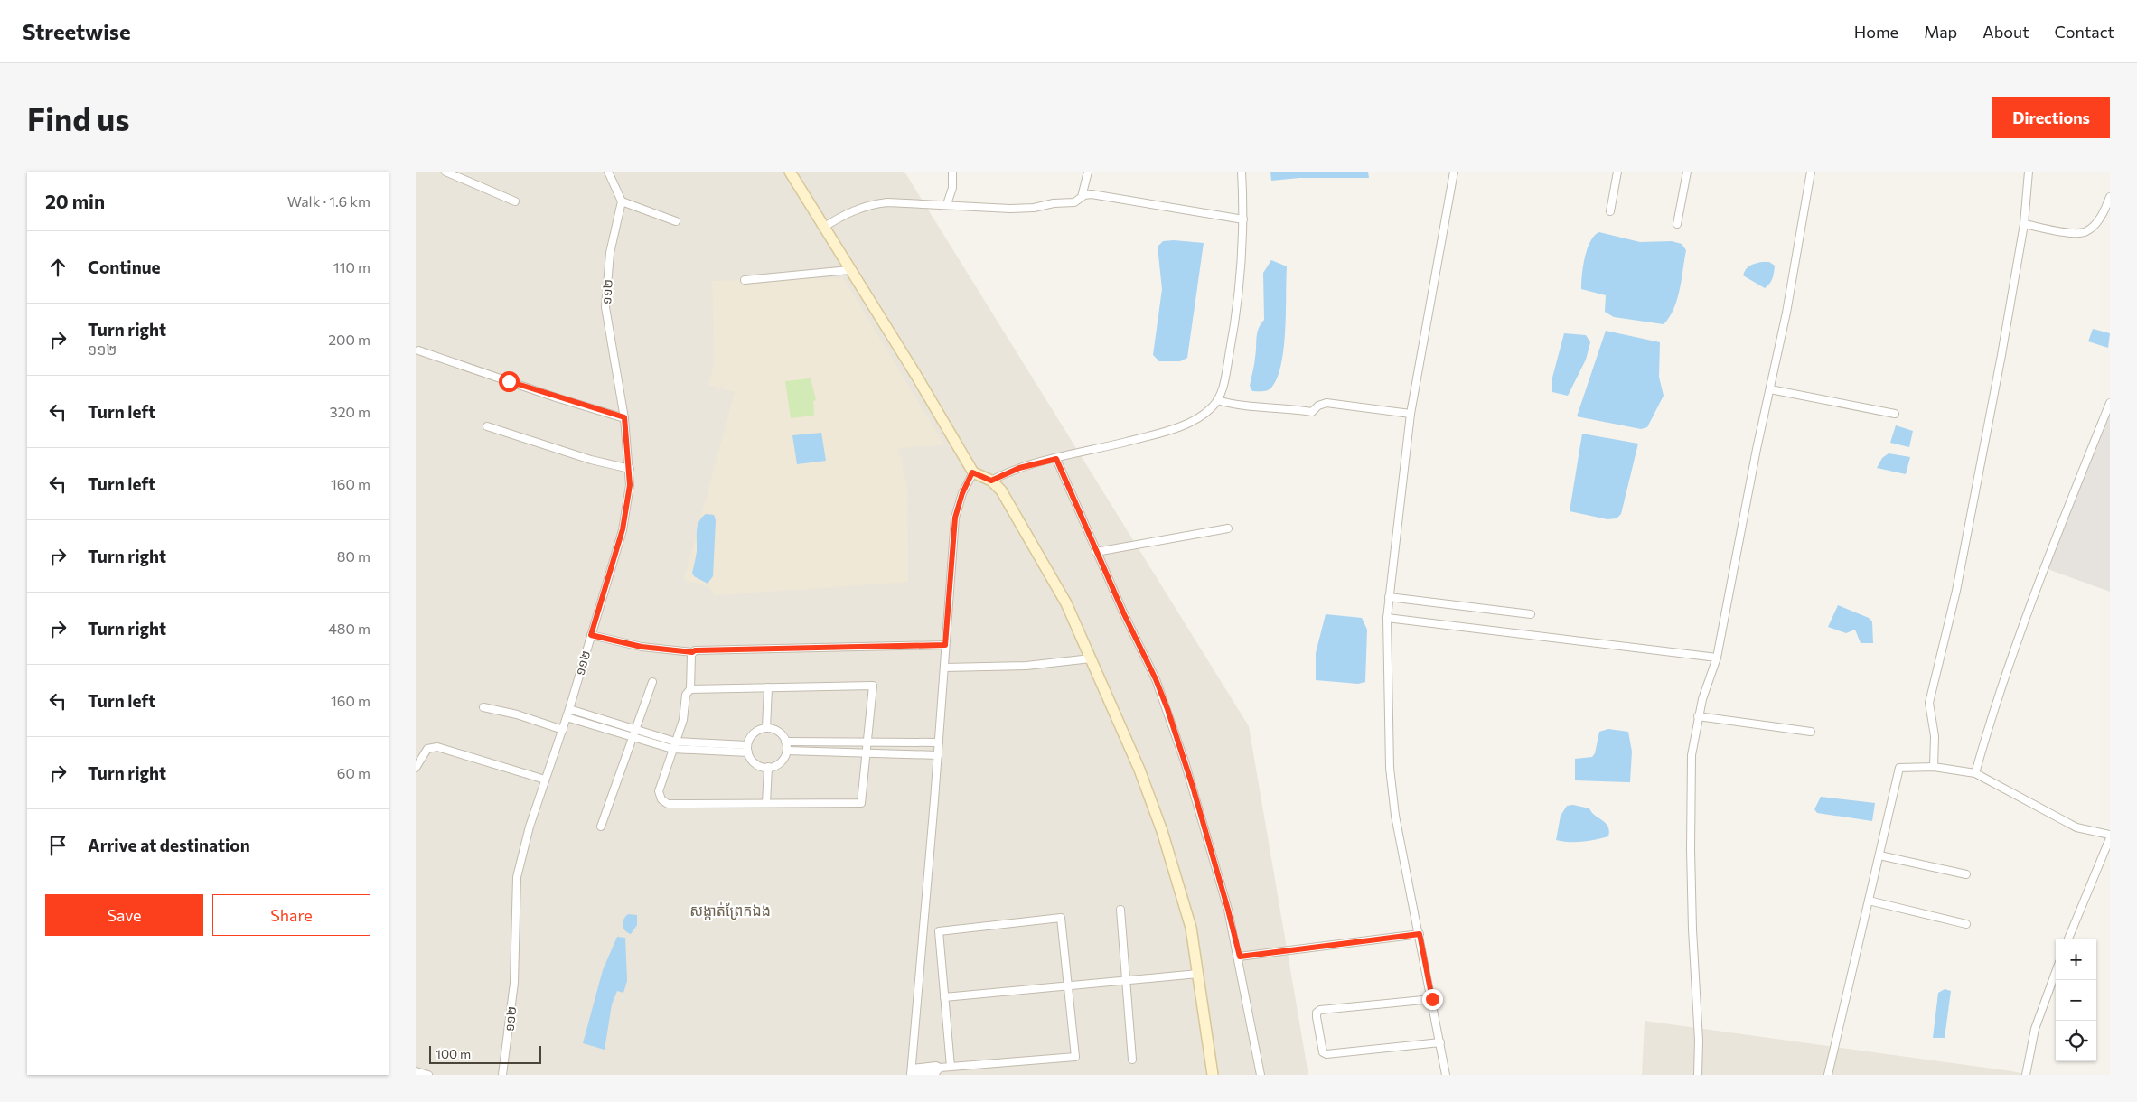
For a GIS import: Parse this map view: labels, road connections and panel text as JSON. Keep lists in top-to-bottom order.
{
  "streets": {
    "street": ["១១២"]
  },
  "districts": ["សង្កាត់ព្រែកឯង"],
  "scale_bar": "100 m",
  "page": {
    "header": "Streetwise",
    "nav": [
      "Home",
      "Map",
      "About",
      "Contact"
    ],
    "buttons": [
      "Directions",
      ["Save", "Share"]
    ],
    "title": "Find us",
    "heading": ["20 min", "Walk · 1.6 km"],
    "list": [
      ["Continue", "110 m"],
      ["Turn right", "១១២", "200 m"],
      ["Turn left", "320 m"],
      ["Turn left", "160 m"],
      ["Turn right", "80 m"],
      ["Turn right", "480 m"],
      ["Turn left", "160 m"],
      ["Turn right", "60 m"],
      "Arrive at destination"
    ],
    "map_buttons": ["+", "−"],
    "scale": "100 m"
  }
}
